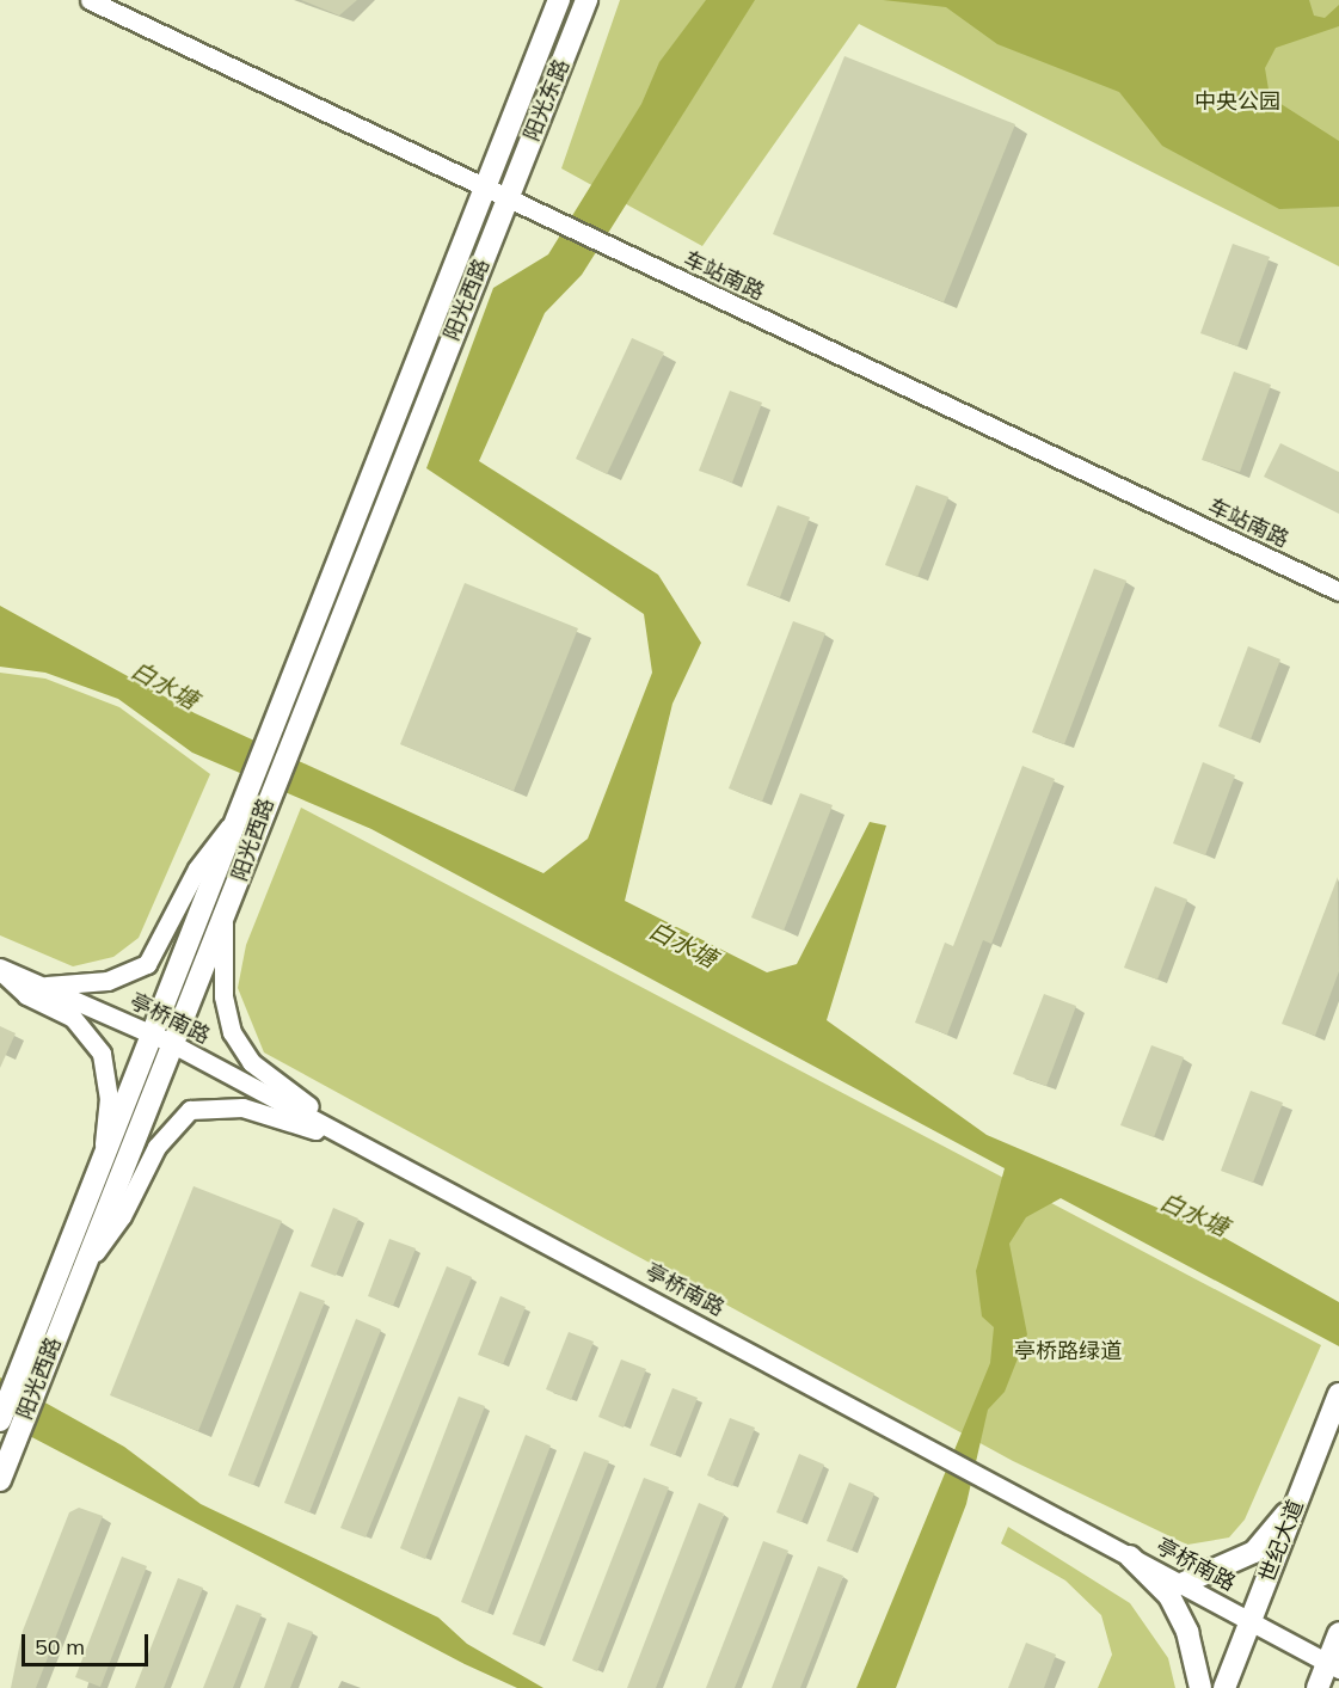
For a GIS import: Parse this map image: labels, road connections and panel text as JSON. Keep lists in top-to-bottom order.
{
  "streets": {
    "main road": ["阳光东路", "阳光西路", "世纪大道"],
    "street": ["车站南路", "亭桥南路"]
  },
  "crossings": [
    ["阳光东路", "车站南路"],
    ["阳光东路", "阳光西路"],
    ["车站南路", "阳光西路"],
    ["阳光西路", "亭桥南路"],
    ["亭桥南路", "世纪大道"]
  ],
  "water": ["白水塘"],
  "parks": ["中央公园", "亭桥路绿道"],
  "scale_bar": "50 m"
}
